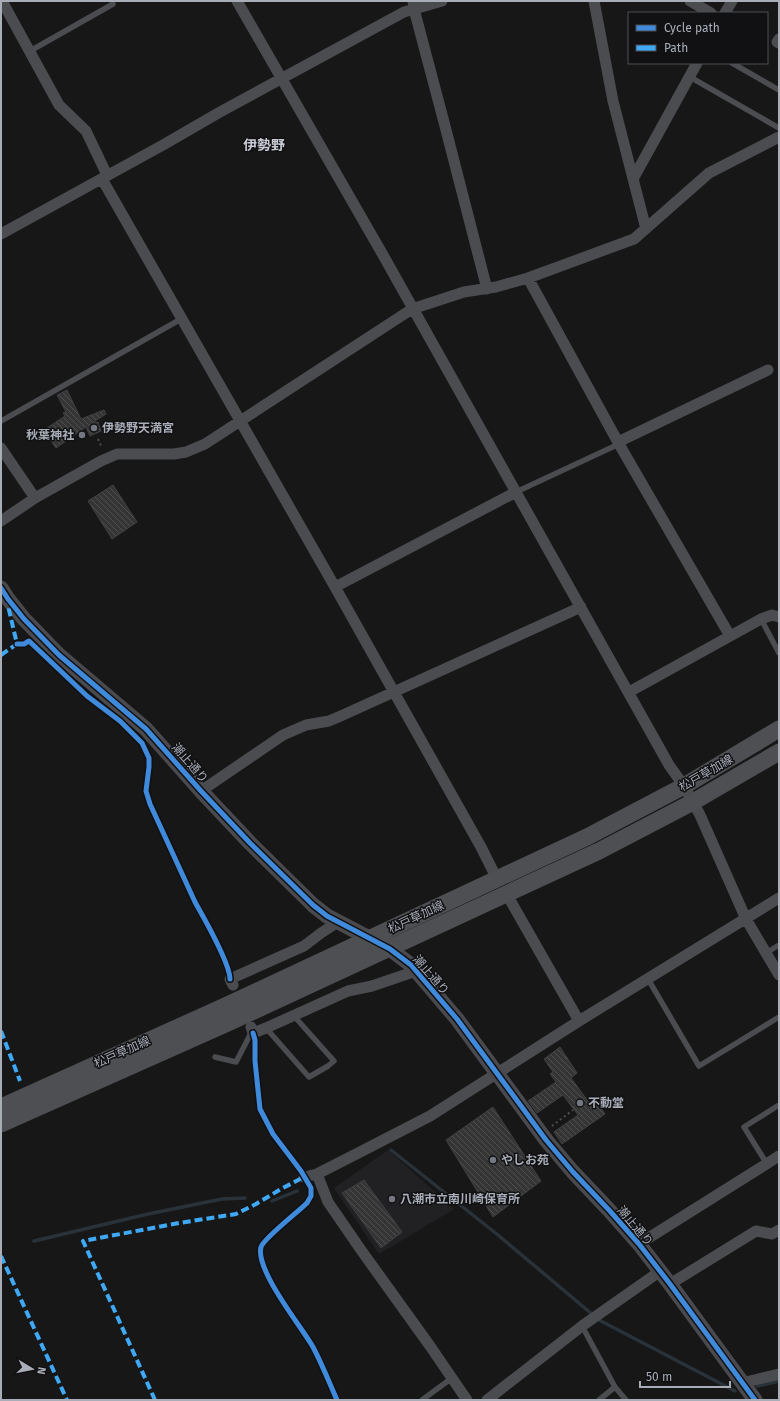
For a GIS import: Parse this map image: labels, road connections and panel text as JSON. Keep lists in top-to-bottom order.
{
  "streets": {
    "main road": ["松戸草加線"],
    "street": ["潮止通り"]
  },
  "crossings": [
    ["潮止通り", "松戸草加線"]
  ],
  "districts": ["伊勢野"],
  "places": [
    "伊勢野天満宮",
    "秋葉神社",
    "不動堂",
    "やしお苑",
    "八潮市立南川崎保育所"
  ],
  "legend": ["Cycle path", "Path"],
  "scale_bar": "50 m",
  "north": "right"
}
